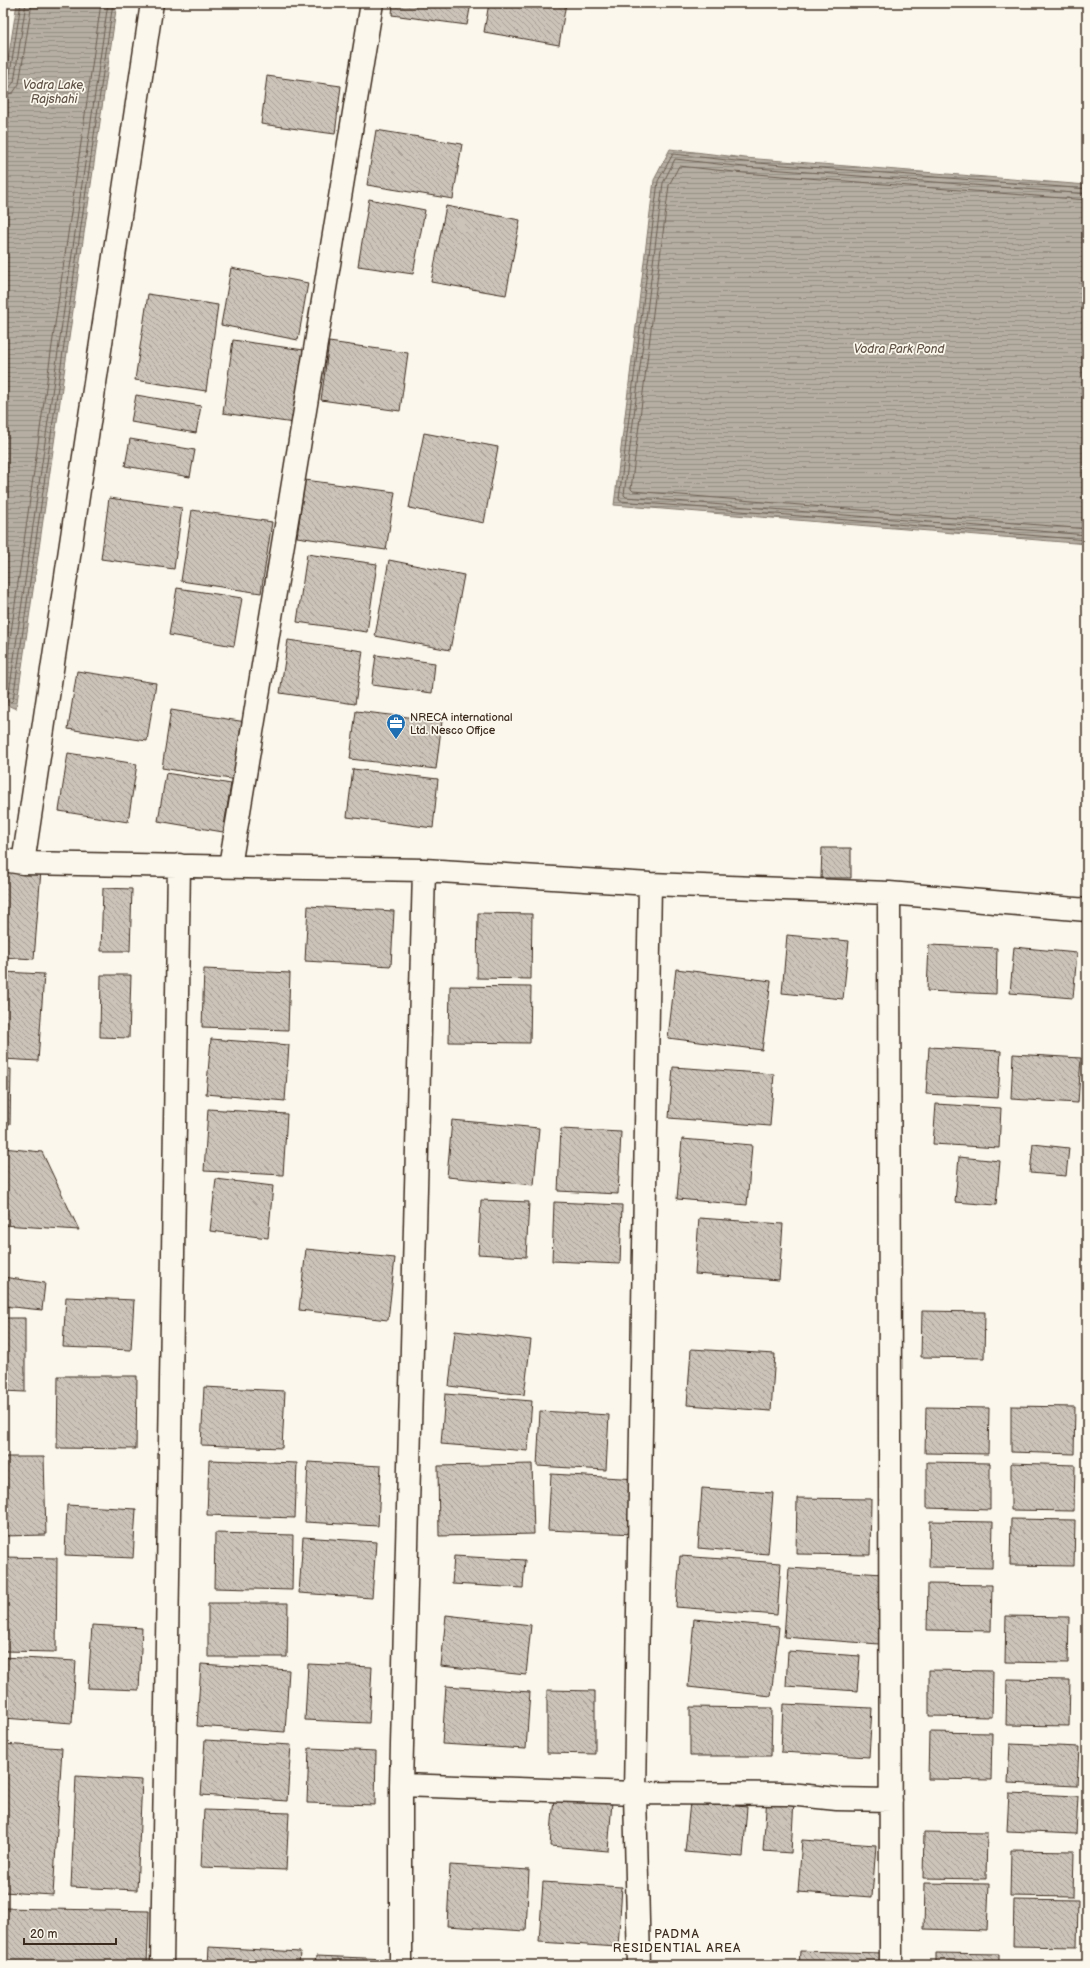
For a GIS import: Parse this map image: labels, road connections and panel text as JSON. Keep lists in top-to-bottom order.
{
  "districts": ["PADMA RESIDENTIAL AREA"],
  "water": ["Vodra Lake, Rajshahi", "Vodra Park Pond"],
  "places": {
    "office": ["NRECA international Ltd. Nesco Offjce"]
  },
  "scale_bar": "20 m"
}
